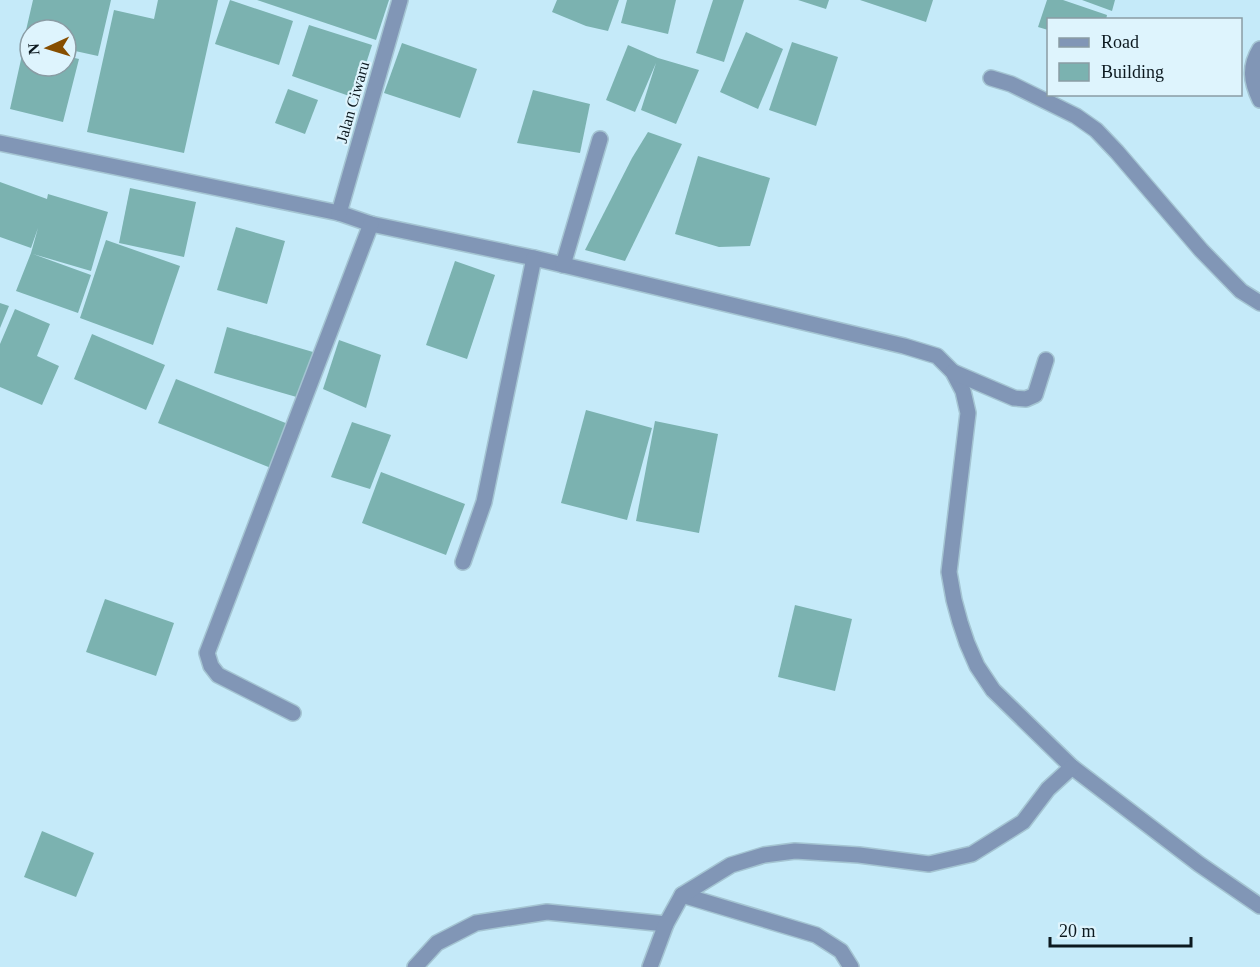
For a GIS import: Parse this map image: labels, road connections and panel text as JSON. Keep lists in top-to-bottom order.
{
  "streets": {
    "street": ["Jalan Ciwaru"]
  },
  "legend": ["Road", "Building"],
  "scale_bar": "20 m",
  "north": "left"
}
